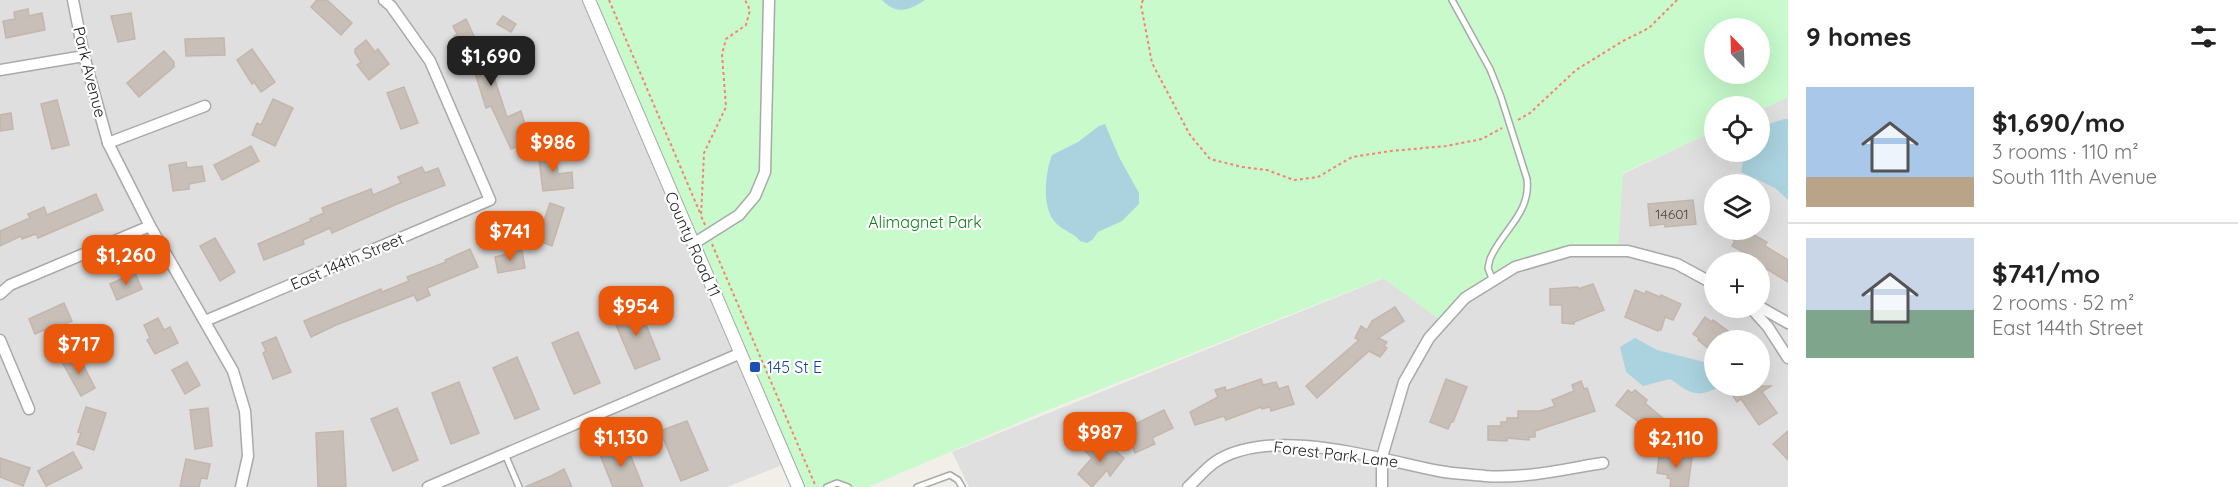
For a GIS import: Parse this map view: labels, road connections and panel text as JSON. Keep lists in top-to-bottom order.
{
  "streets": {
    "street": [
      "Park Avenue",
      "County Road 11",
      "East 144th Street",
      "Forest Park Lane"
    ]
  },
  "crossings": [
    ["Park Avenue", "East 144th Street"]
  ],
  "parks": ["Alimagnet Park"],
  "places": {
    "transit": ["145 St E"]
  },
  "house_numbers": ["14601"],
  "north": "top left",
  "page": {
    "heading": "9 homes",
    "map_buttons": ["+", "−"],
    "price": [
      "$1,690",
      "$986",
      "$741",
      "$1,260",
      "$954",
      "$717",
      "$987",
      "$1,130",
      "$2,110"
    ],
    "list": [
      {
        "name": "$1,690/mo",
        "note": "3 rooms · 110 m² · South 11th Avenue"
      },
      {
        "name": "$741/mo",
        "note": "2 rooms · 52 m² · East 144th Street"
      }
    ]
  }
}
